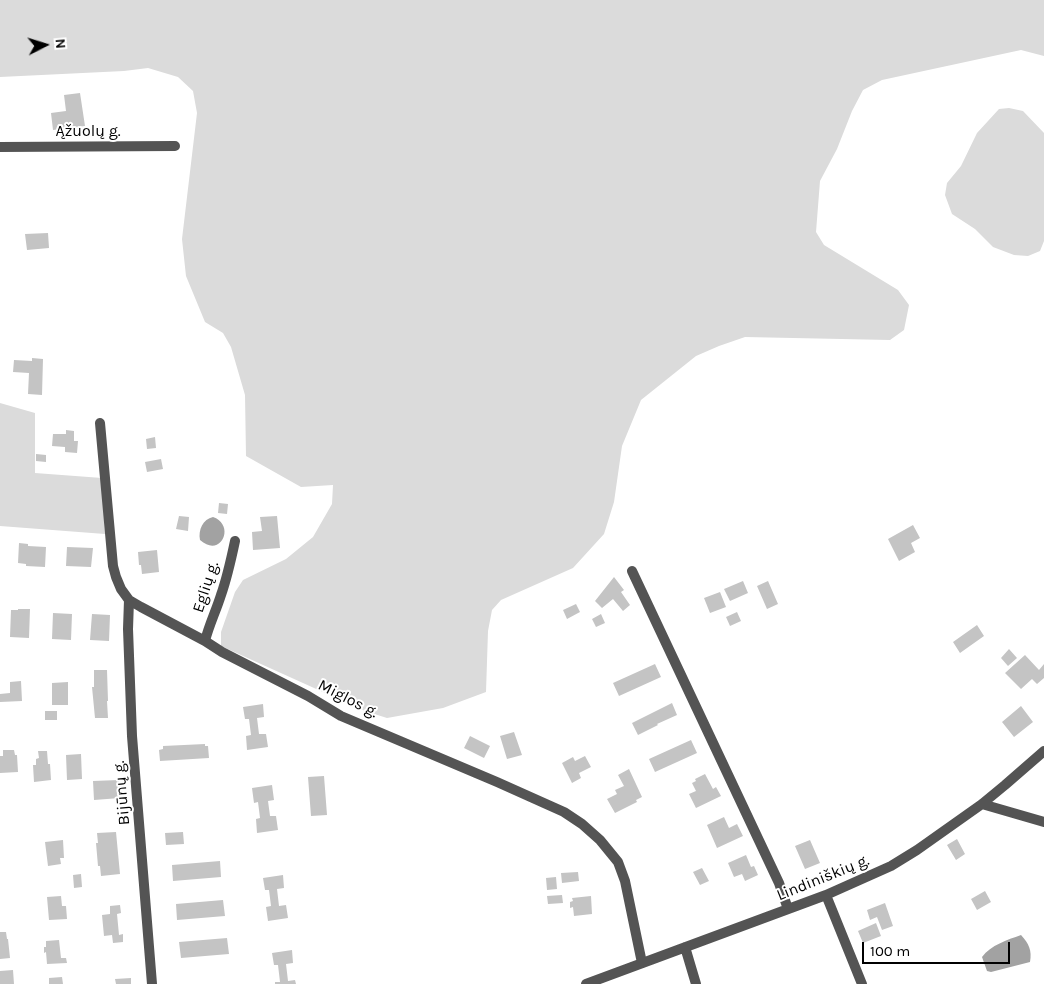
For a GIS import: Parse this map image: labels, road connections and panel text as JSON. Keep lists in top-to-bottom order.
{
  "streets": {
    "street": [
      "Ąžuolų g.",
      "Eglių g.",
      "Miglos g.",
      "Bijūnų g.",
      "Lindiniškių g."
    ]
  },
  "crossings": [
    ["Eglių g.", "Miglos g."],
    ["Miglos g.", "Bijūnų g."],
    ["Miglos g.", "Lindiniškių g."]
  ],
  "scale_bar": "100 m",
  "north": "right"
}
